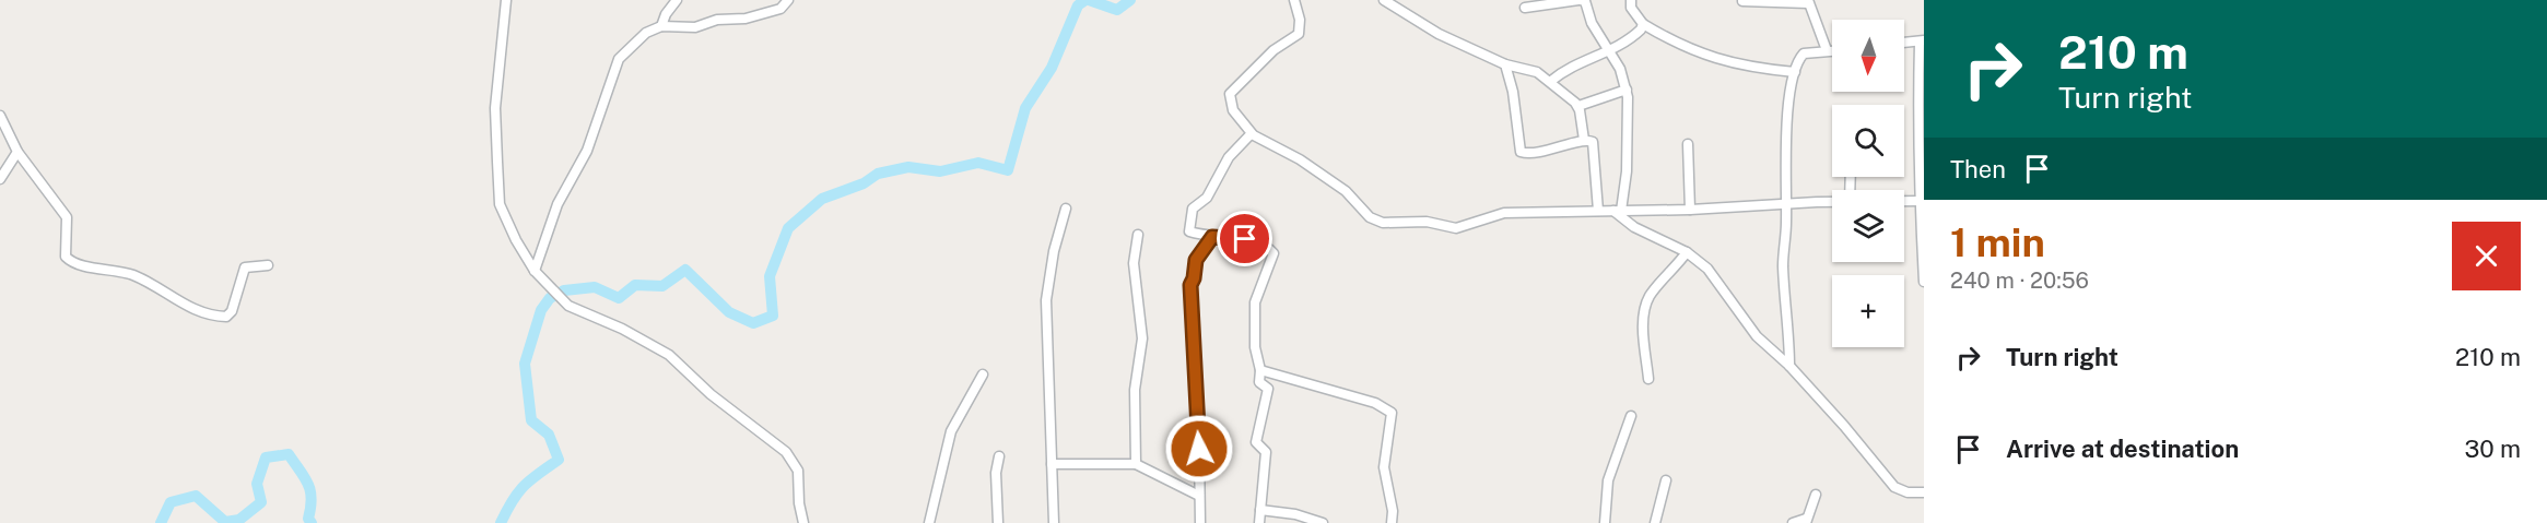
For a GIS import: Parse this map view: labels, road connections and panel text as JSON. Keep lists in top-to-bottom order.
{
  "north": "bottom",
  "page": {
    "turn": ["210 m", "Turn right"],
    "map_buttons": "+",
    "then": "Then",
    "heading": ["1 min", "240 m · 20:56"],
    "list": [
      {
        "name": "Turn right",
        "value": "210 m"
      },
      {
        "name": "Arrive at destination",
        "value": "30 m"
      }
    ]
  }
}
